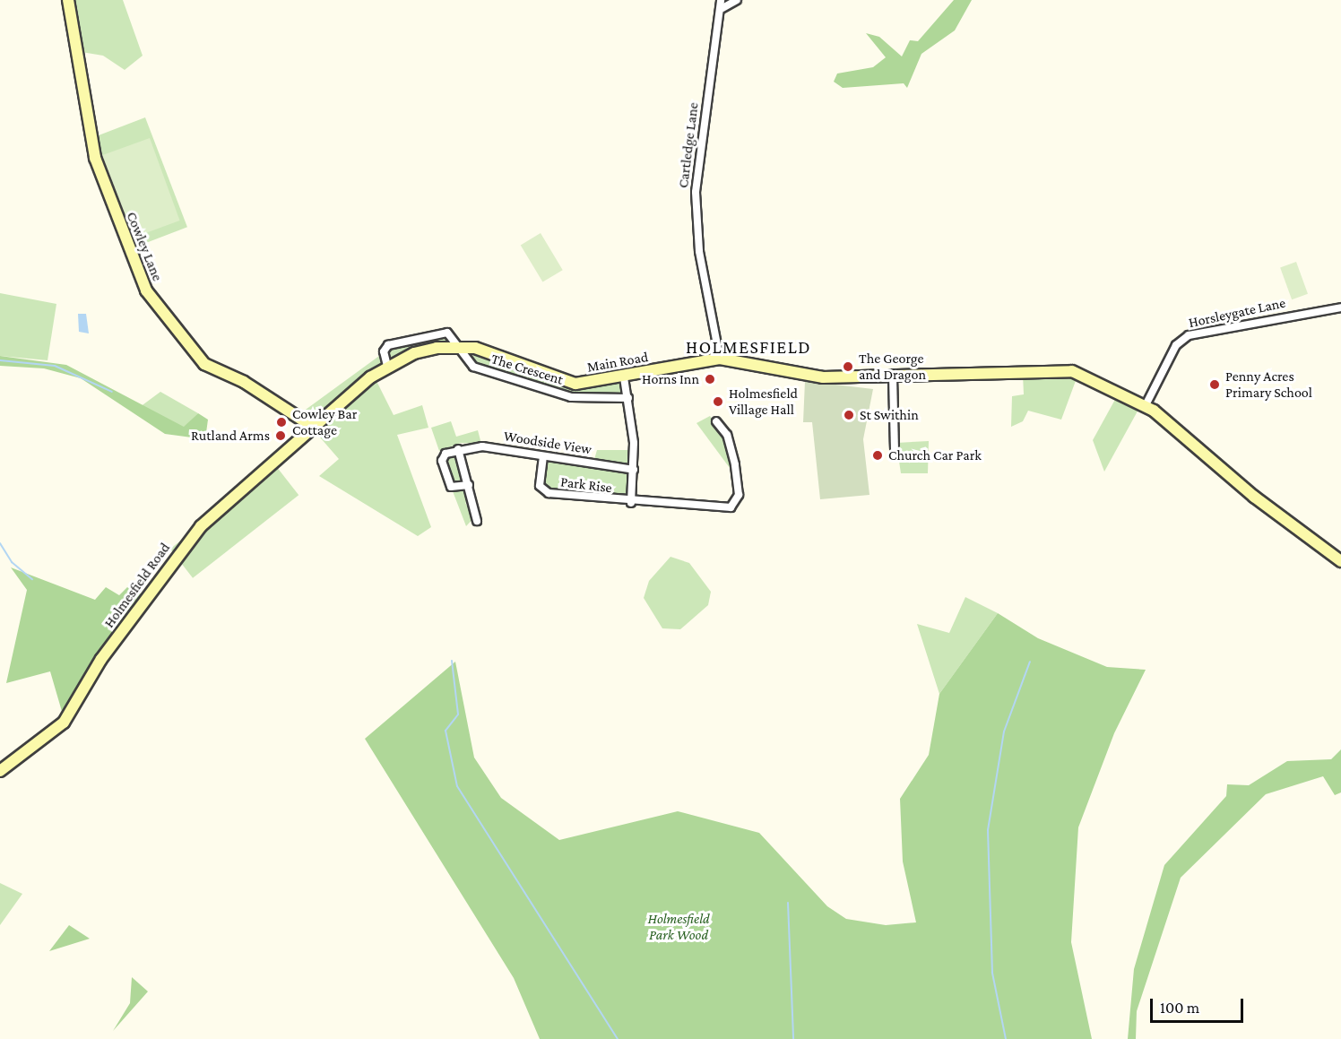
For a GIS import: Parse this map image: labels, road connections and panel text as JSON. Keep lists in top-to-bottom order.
{
  "streets": {
    "main road": ["Cowley Lane", "Main Road", "Holmesfield Road"],
    "street": [
      "Cartledge Lane",
      "Horsleygate Lane",
      "The Crescent",
      "Woodside View",
      "Park Rise"
    ]
  },
  "crossings": [
    ["Cartledge Lane", "Main Road"],
    ["Cowley Lane", "Main Road"],
    ["Cowley Lane", "Holmesfield Road"],
    ["Main Road", "The Crescent"],
    ["Main Road", "Holmesfield Road"],
    ["Woodside View", "Park Rise"]
  ],
  "districts": ["HOLMESFIELD"],
  "parks": ["Holmesfield Park Wood"],
  "places": [
    "The George and Dragon",
    "Horns Inn",
    "Penny Acres Primary School",
    "Holmesfield Village Hall",
    "St Swithin",
    "Cowley Bar Cottage",
    "Rutland Arms",
    "Church Car Park"
  ],
  "scale_bar": "100 m"
}
